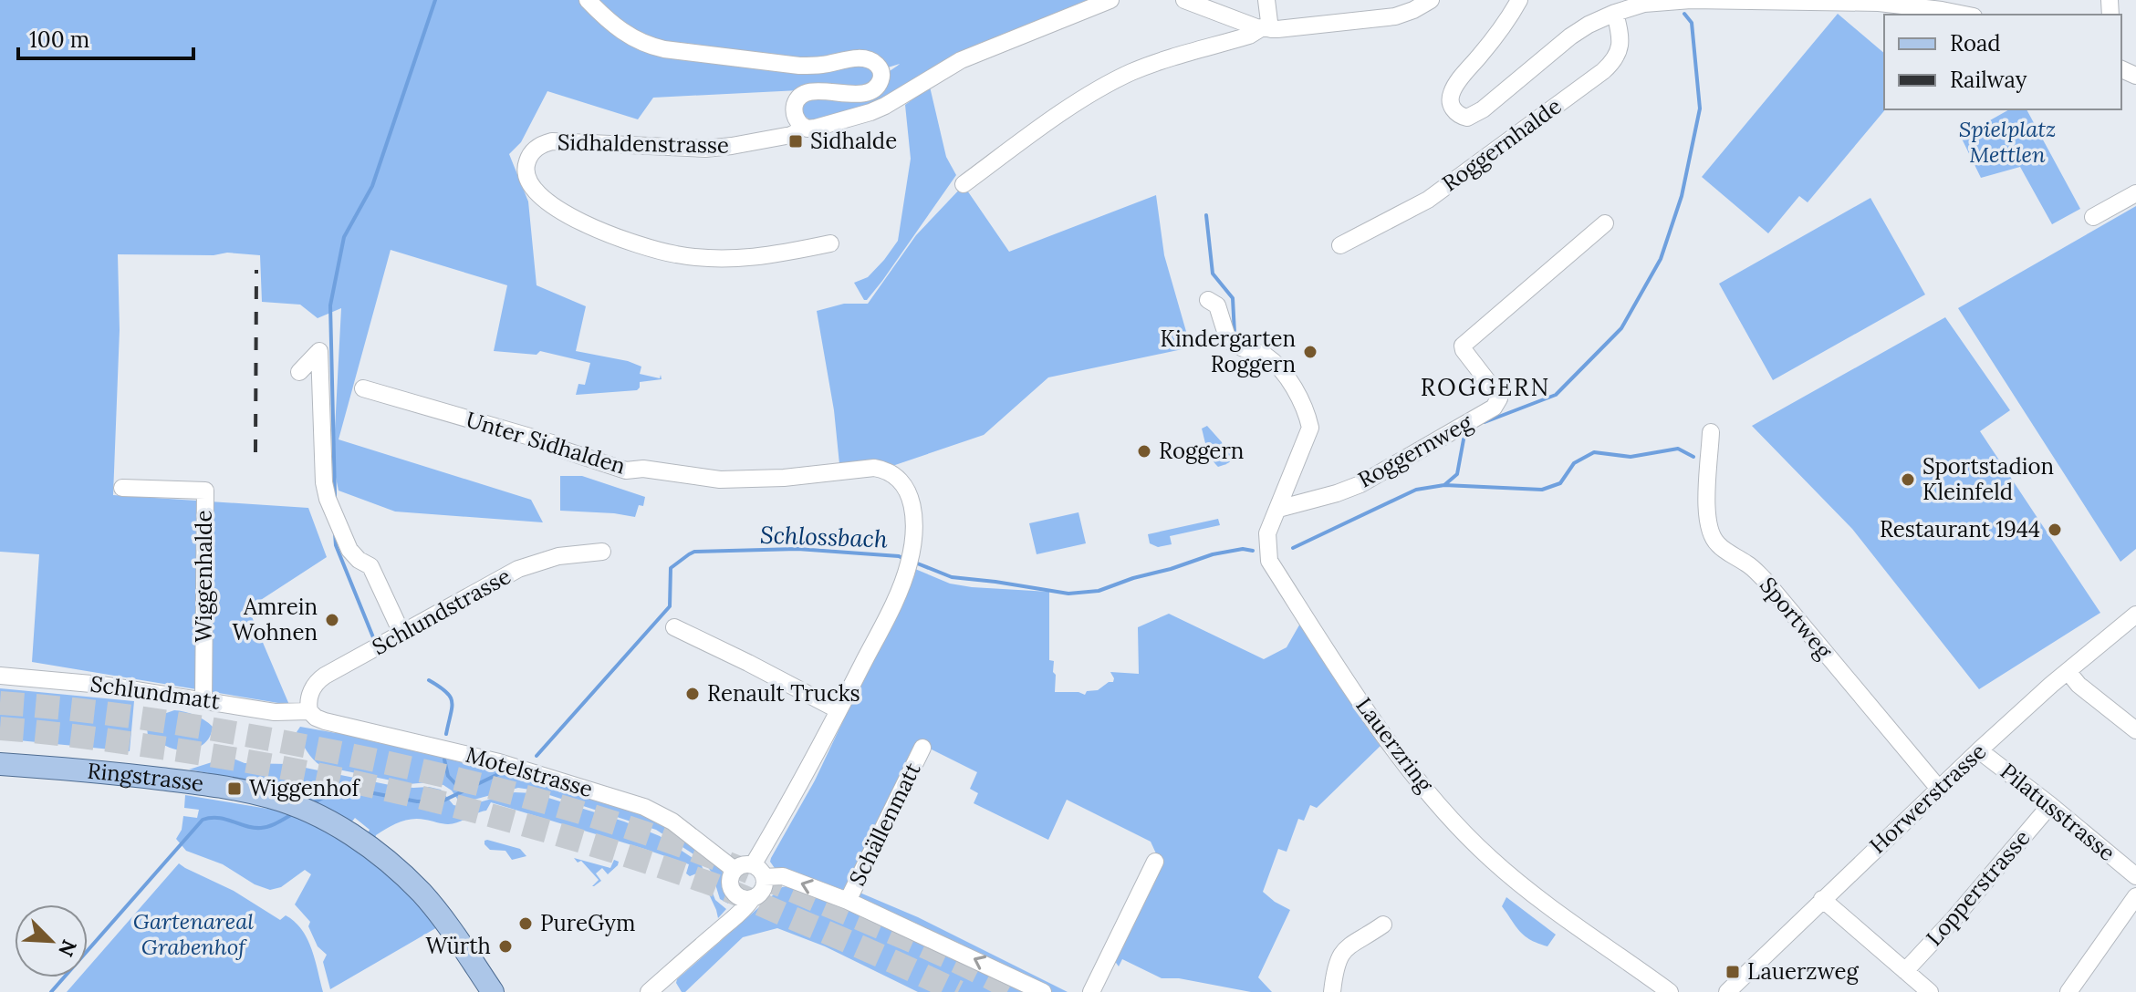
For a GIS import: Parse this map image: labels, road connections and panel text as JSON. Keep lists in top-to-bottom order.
{
  "streets": {
    "main road": ["Ringstrasse"],
    "street": [
      "Sidhaldenstrasse",
      "Roggernhalde",
      "Unter Sidhalden",
      "Roggernweg",
      "Wiggenhalde",
      "Schlundstrasse",
      "Sportweg",
      "Schlundmatt",
      "Lauerzring",
      "Motelstrasse",
      "Horwerstrasse",
      "Pilatusstrasse",
      "Schällenmatt",
      "Lopperstrasse"
    ]
  },
  "crossings": [
    ["Unter Sidhalden", "Motelstrasse"],
    ["Roggernweg", "Lauerzring"],
    ["Wiggenhalde", "Schlundmatt"],
    ["Schlundstrasse", "Schlundmatt"],
    ["Schlundstrasse", "Motelstrasse"],
    ["Sportweg", "Horwerstrasse"],
    ["Schlundmatt", "Motelstrasse"],
    ["Horwerstrasse", "Pilatusstrasse"],
    ["Pilatusstrasse", "Lopperstrasse"]
  ],
  "districts": ["ROGGERN"],
  "water": ["Schlossbach"],
  "parks": ["Spielplatz Mettlen", "Gartenareal Grabenhof"],
  "places": {
    "transit": ["Sidhalde", "Wiggenhof", "Lauerzweg"],
    "other": [
      "Kindergarten Roggern",
      "Roggern",
      "Sportstadion Kleinfeld",
      "Restaurant 1944",
      "Amrein Wohnen",
      "Renault Trucks",
      "PureGym",
      "Würth"
    ]
  },
  "legend": ["Road", "Railway"],
  "scale_bar": "100 m",
  "north": "bottom right"
}
